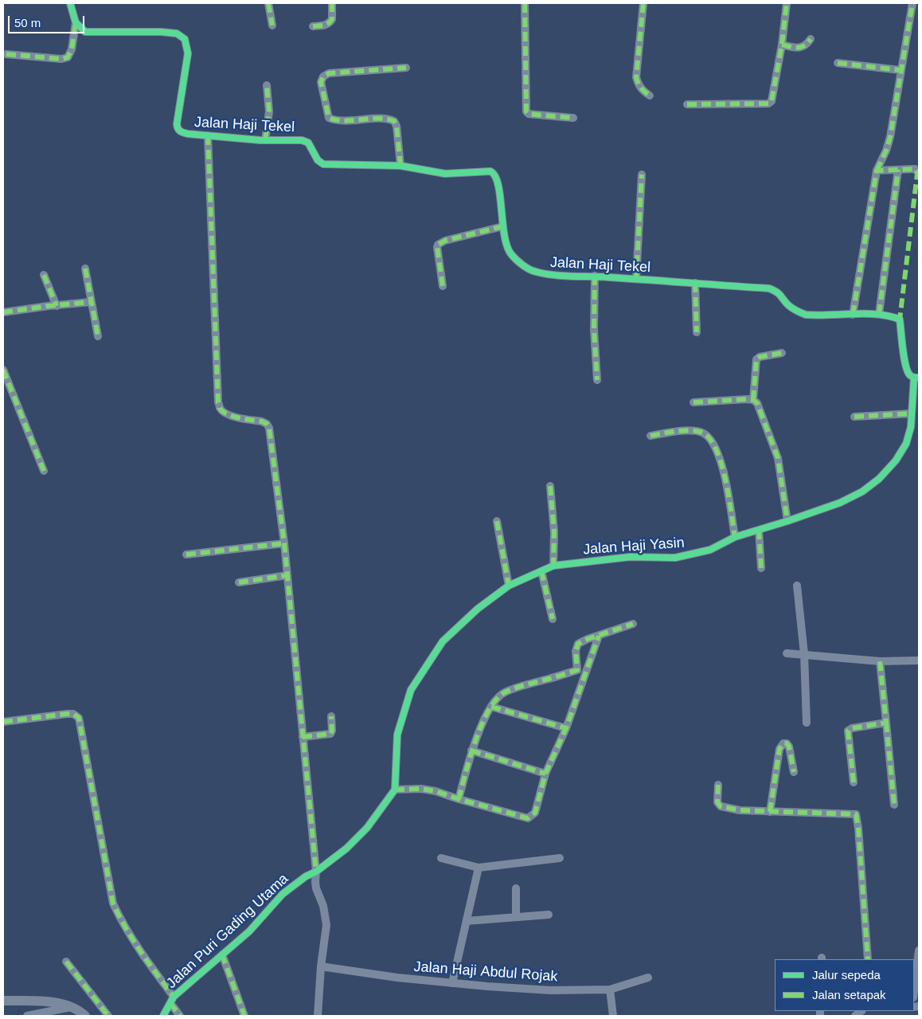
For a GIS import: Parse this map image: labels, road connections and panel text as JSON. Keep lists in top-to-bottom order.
{
  "streets": {
    "street": [
      "Jalan Haji Tekel",
      "Jalan Haji Yasin",
      "Jalan Puri Gading Utama",
      "Jalan Haji Abdul Rojak"
    ]
  },
  "crossings": [
    ["Jalan Haji Tekel", "Jalan Haji Yasin"]
  ],
  "legend": ["Jalur sepeda", "Jalan setapak"],
  "scale_bar": "50 m"
}
